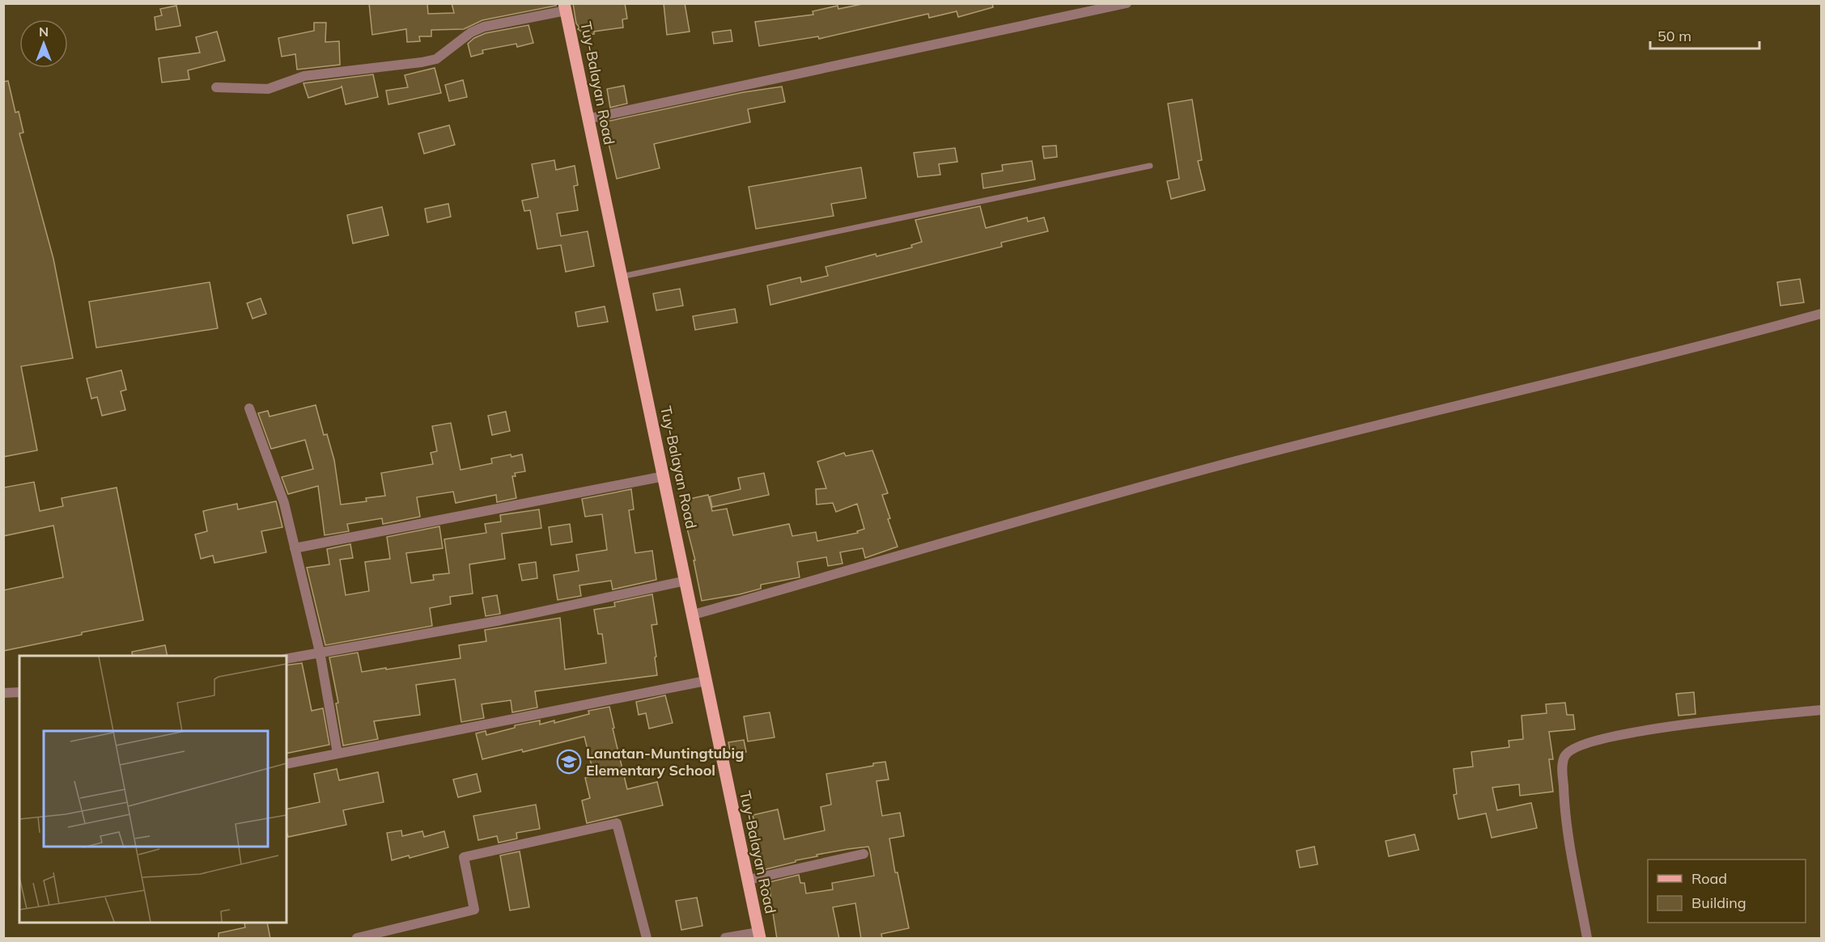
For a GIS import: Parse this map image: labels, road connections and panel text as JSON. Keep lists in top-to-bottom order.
{
  "streets": {
    "main road": ["Tuy-Balayan Road"]
  },
  "places": {
    "school or university": ["Lanatan-Muntingtubig Elementary School"]
  },
  "legend": ["Road", "Building"],
  "scale_bar": "50 m",
  "north": "top"
}
